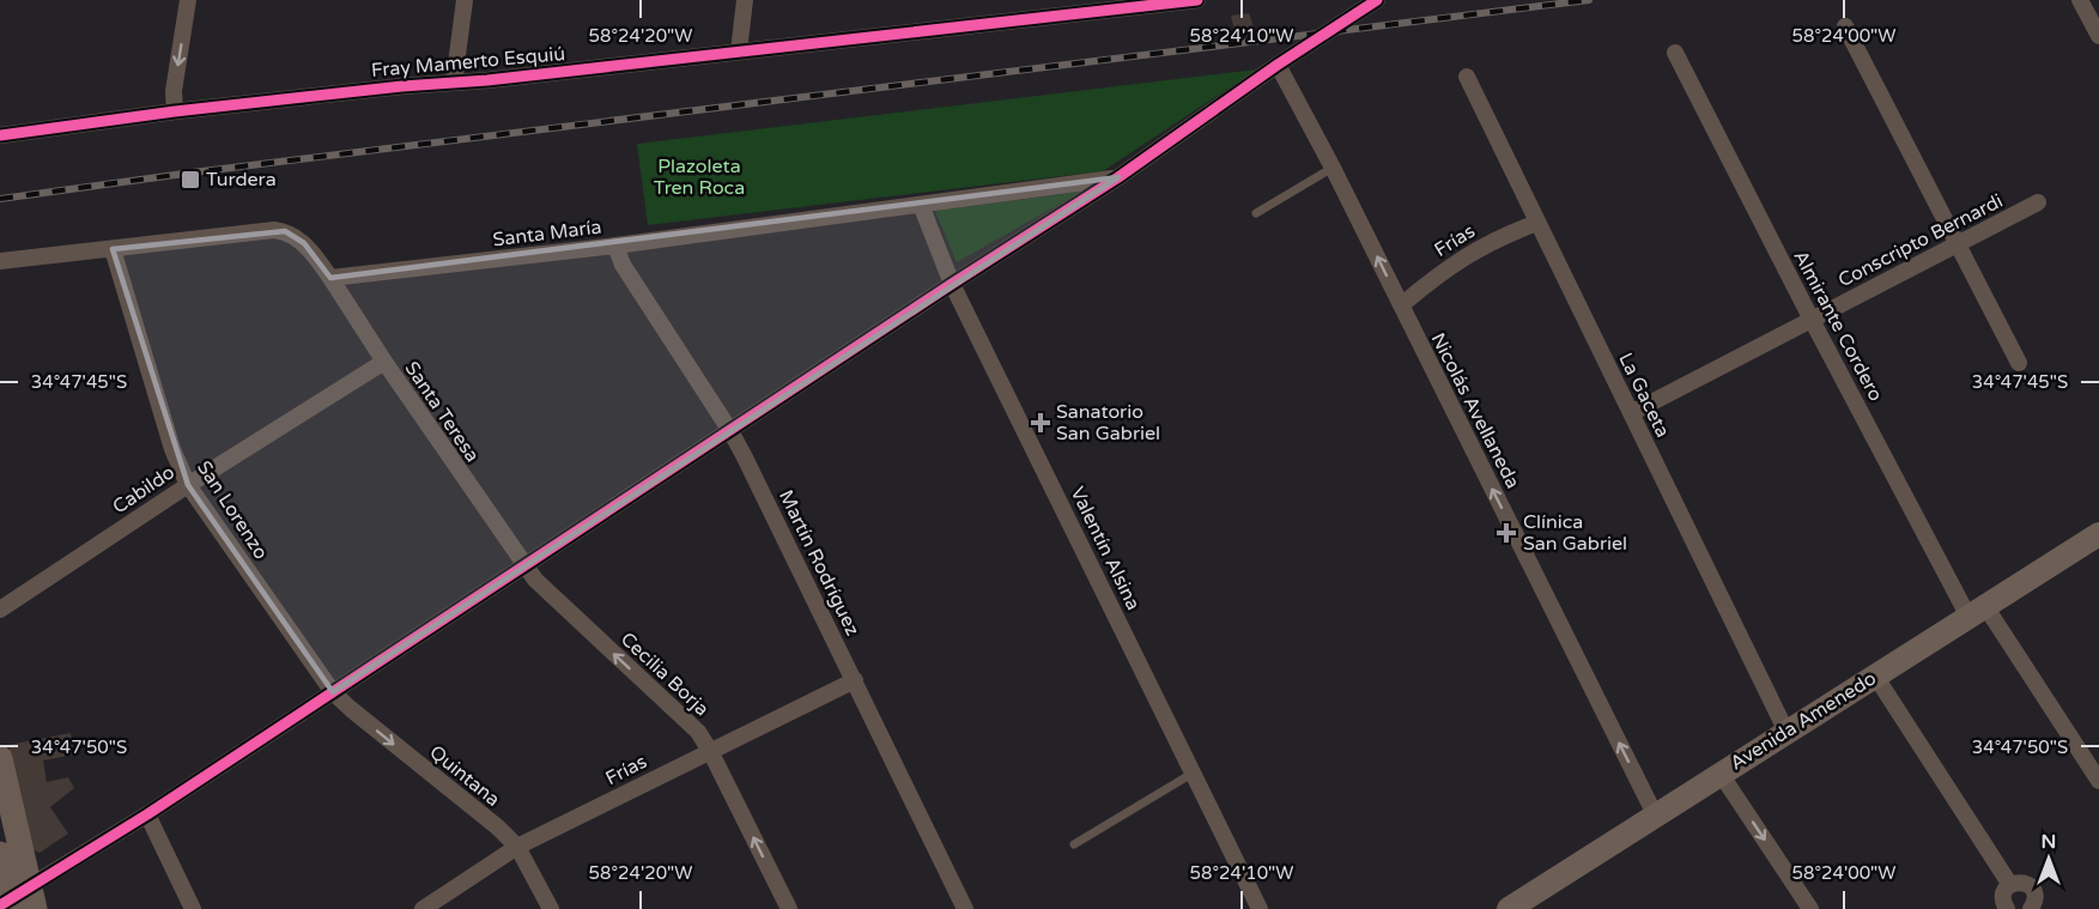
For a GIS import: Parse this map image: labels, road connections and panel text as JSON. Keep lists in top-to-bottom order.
{
  "streets": {
    "street": [
      "Fray Mamerto Esquiú",
      "Santa María",
      "Frías",
      "Conscripto Bernardi",
      "Almirante Cordero",
      "La Gaceta",
      "Nicolás Avellaneda",
      "Santa Teresa",
      "Cabildo",
      "San Lorenzo",
      "Valentín Alsina",
      "Martín Rodríguez",
      "Cecilia Borja",
      "Avenida Amenedo",
      "Quintana"
    ]
  },
  "crossings": [
    ["Santa María", "Santa Teresa"],
    ["Santa María", "Valentín Alsina"],
    ["Santa María", "Martín Rodríguez"],
    ["Frías", "La Gaceta"],
    ["Frías", "Nicolás Avellaneda"],
    ["Frías", "Martín Rodríguez"],
    ["Frías", "Cecilia Borja"],
    ["Frías", "Quintana"],
    ["Conscripto Bernardi", "Almirante Cordero"],
    ["Conscripto Bernardi", "La Gaceta"],
    ["Almirante Cordero", "Avenida Amenedo"],
    ["La Gaceta", "Avenida Amenedo"],
    ["Nicolás Avellaneda", "Avenida Amenedo"],
    ["Santa Teresa", "Cabildo"],
    ["Santa Teresa", "Cecilia Borja"],
    ["Cabildo", "San Lorenzo"],
    ["San Lorenzo", "Quintana"]
  ],
  "one_way": ["Nicolás Avellaneda", "Cecilia Borja", "Quintana"],
  "parks": ["Plazoleta Tren Roca"],
  "places": {
    "transit": ["Turdera"],
    "health": ["Sanatorio San Gabriel", "Clínica San Gabriel"]
  },
  "north": "top",
  "coordinates": [
    "58°24'20\"W",
    "58°24'10\"W",
    "58°24'00\"W",
    "34°47'45\"S",
    "34°47'50\"S"
  ]
}
